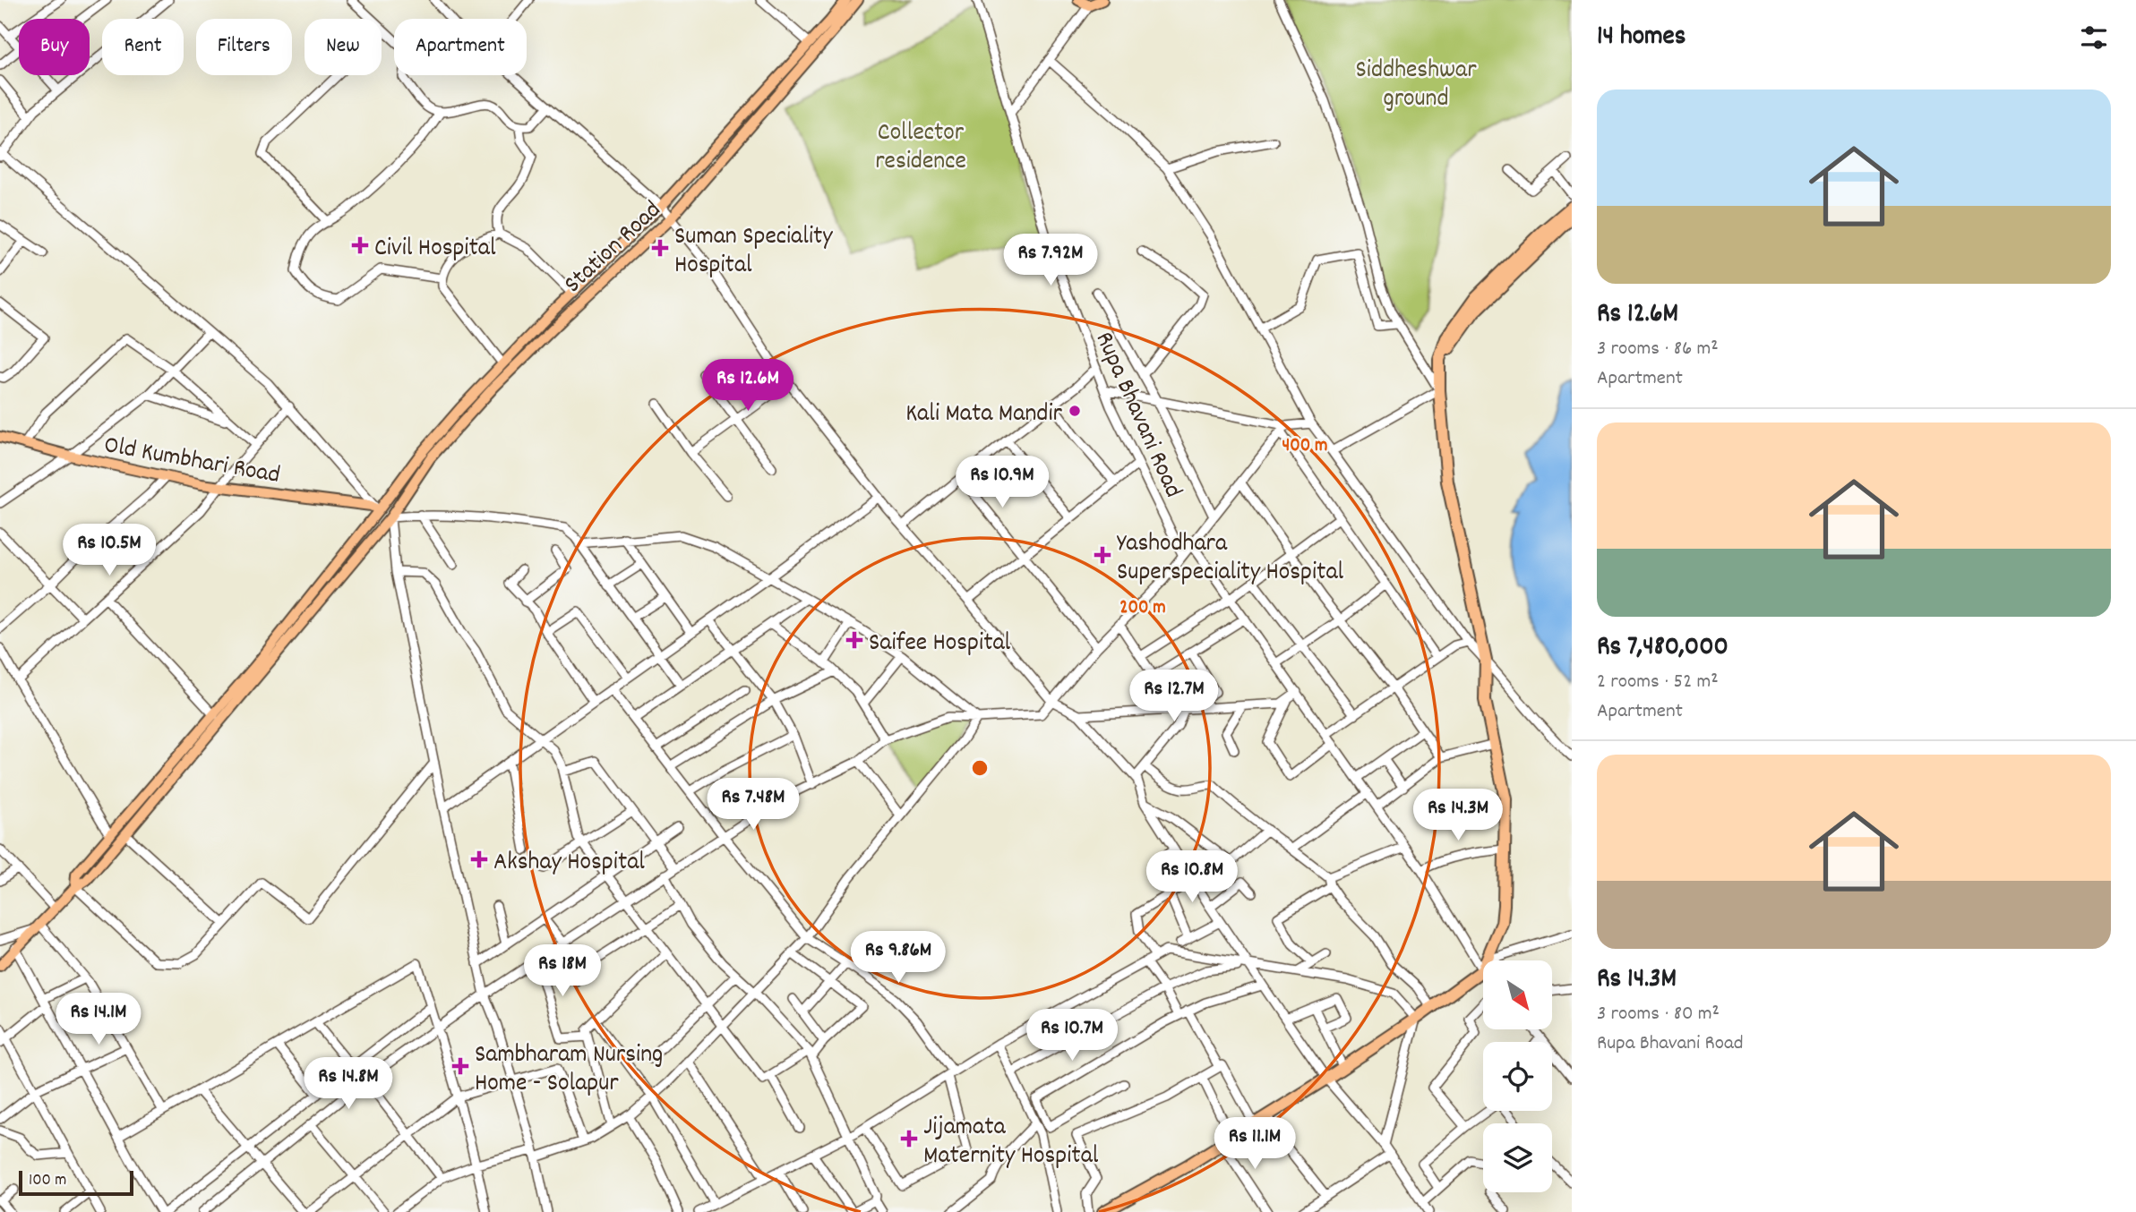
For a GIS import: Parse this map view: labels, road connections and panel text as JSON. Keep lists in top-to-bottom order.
{
  "streets": {
    "main road": ["Station Road", "Old Kumbhari Road"],
    "street": ["Rupa Bhavani Road"]
  },
  "parks": ["Siddheshwar ground", "Collector residence"],
  "places": {
    "health": [
      "Civil Hospital",
      "Suman Speciality Hospital",
      "Yashodhara Superspeciality Hospital",
      "Saifee Hospital",
      "Akshay Hospital",
      "Sambharam Nursing Home - Solapur",
      "Jijamata Maternity Hospital"
    ],
    "other": ["Kali Mata Mandir"]
  },
  "scale_bar": "100 m",
  "north": "bottom right",
  "page": {
    "heading": "14 homes",
    "chip": [
      "Buy",
      "Rent",
      "Filters",
      "New",
      "Apartment"
    ],
    "list": [
      {
        "name": "Rs 12.6M",
        "note": "3 rooms · 86 m² · Apartment"
      },
      {
        "name": "Rs 7,480,000",
        "note": "2 rooms · 52 m² · Apartment"
      },
      {
        "name": "Rs 14.3M",
        "note": "3 rooms · 80 m² · Rupa Bhavani Road"
      }
    ],
    "price": [
      "Rs 7.92M",
      "Rs 12.6M",
      "Rs 10.9M",
      "Rs 10.5M",
      "Rs 12.7M",
      "Rs 7.48M",
      "Rs 14.3M",
      "Rs 10.8M",
      "Rs 9.86M",
      "Rs 18M",
      "Rs 14.1M",
      "Rs 10.7M",
      "Rs 14.8M",
      "Rs 11.1M"
    ],
    "scale": "100 m"
  },
  "rings": ["400 m", "200 m"]
}
